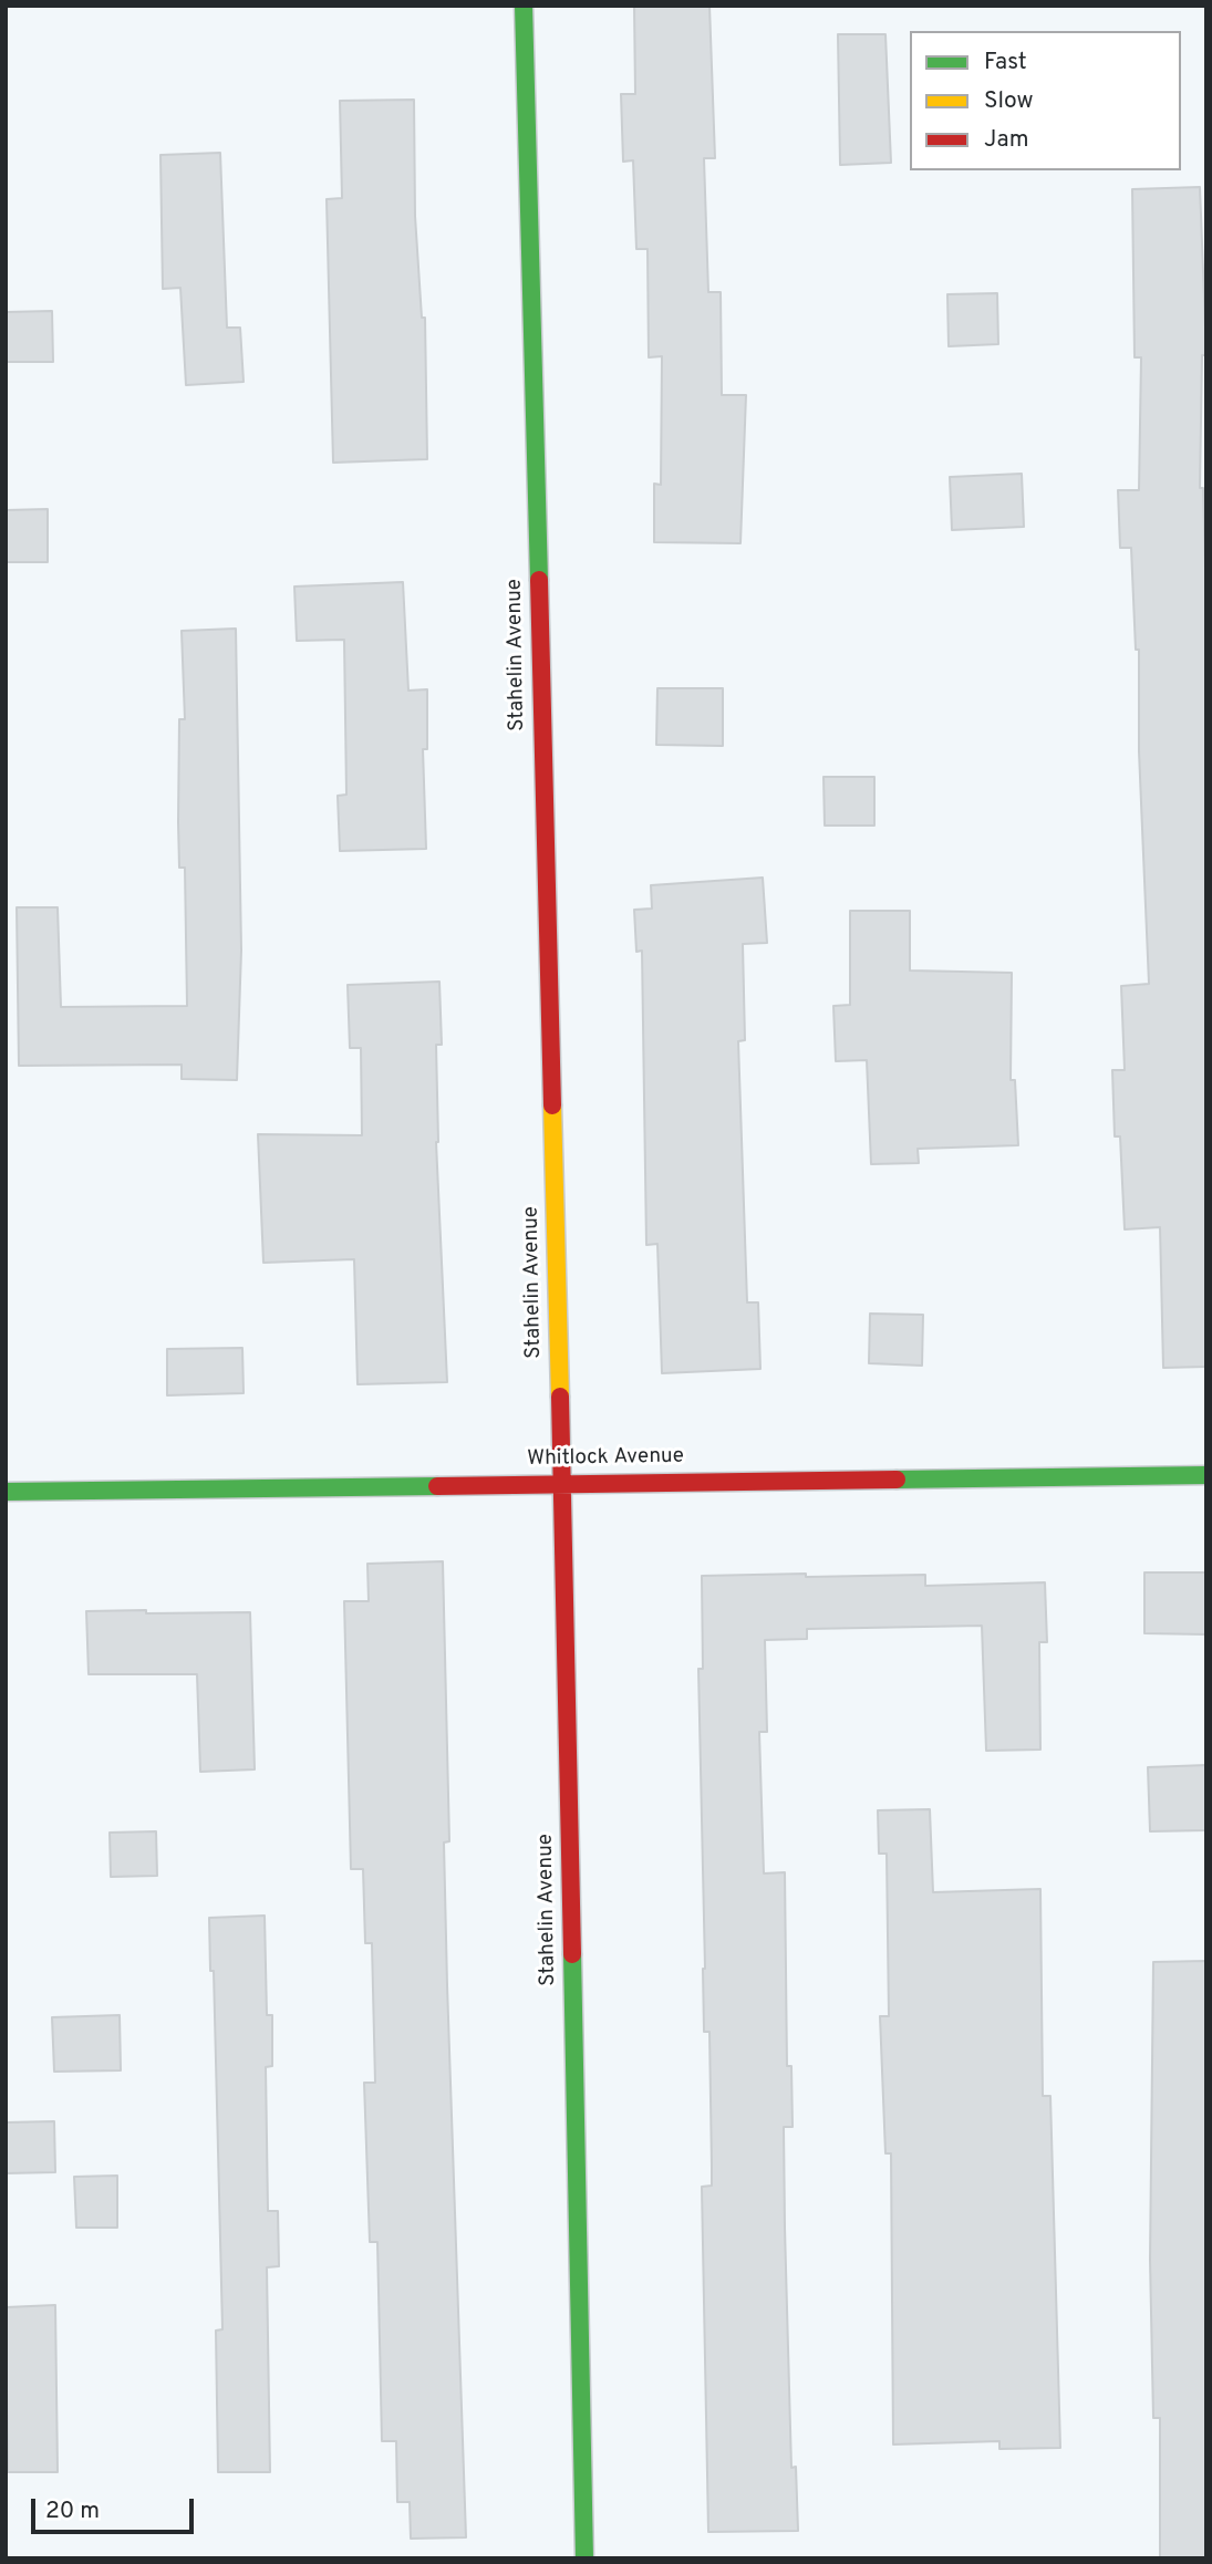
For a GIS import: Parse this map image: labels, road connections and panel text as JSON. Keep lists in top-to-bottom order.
{
  "streets": {
    "street": ["Stahelin Avenue", "Whitlock Avenue"]
  },
  "crossings": [
    ["Stahelin Avenue", "Whitlock Avenue"]
  ],
  "legend": ["Fast", "Slow", "Jam"],
  "scale_bar": "20 m"
}
